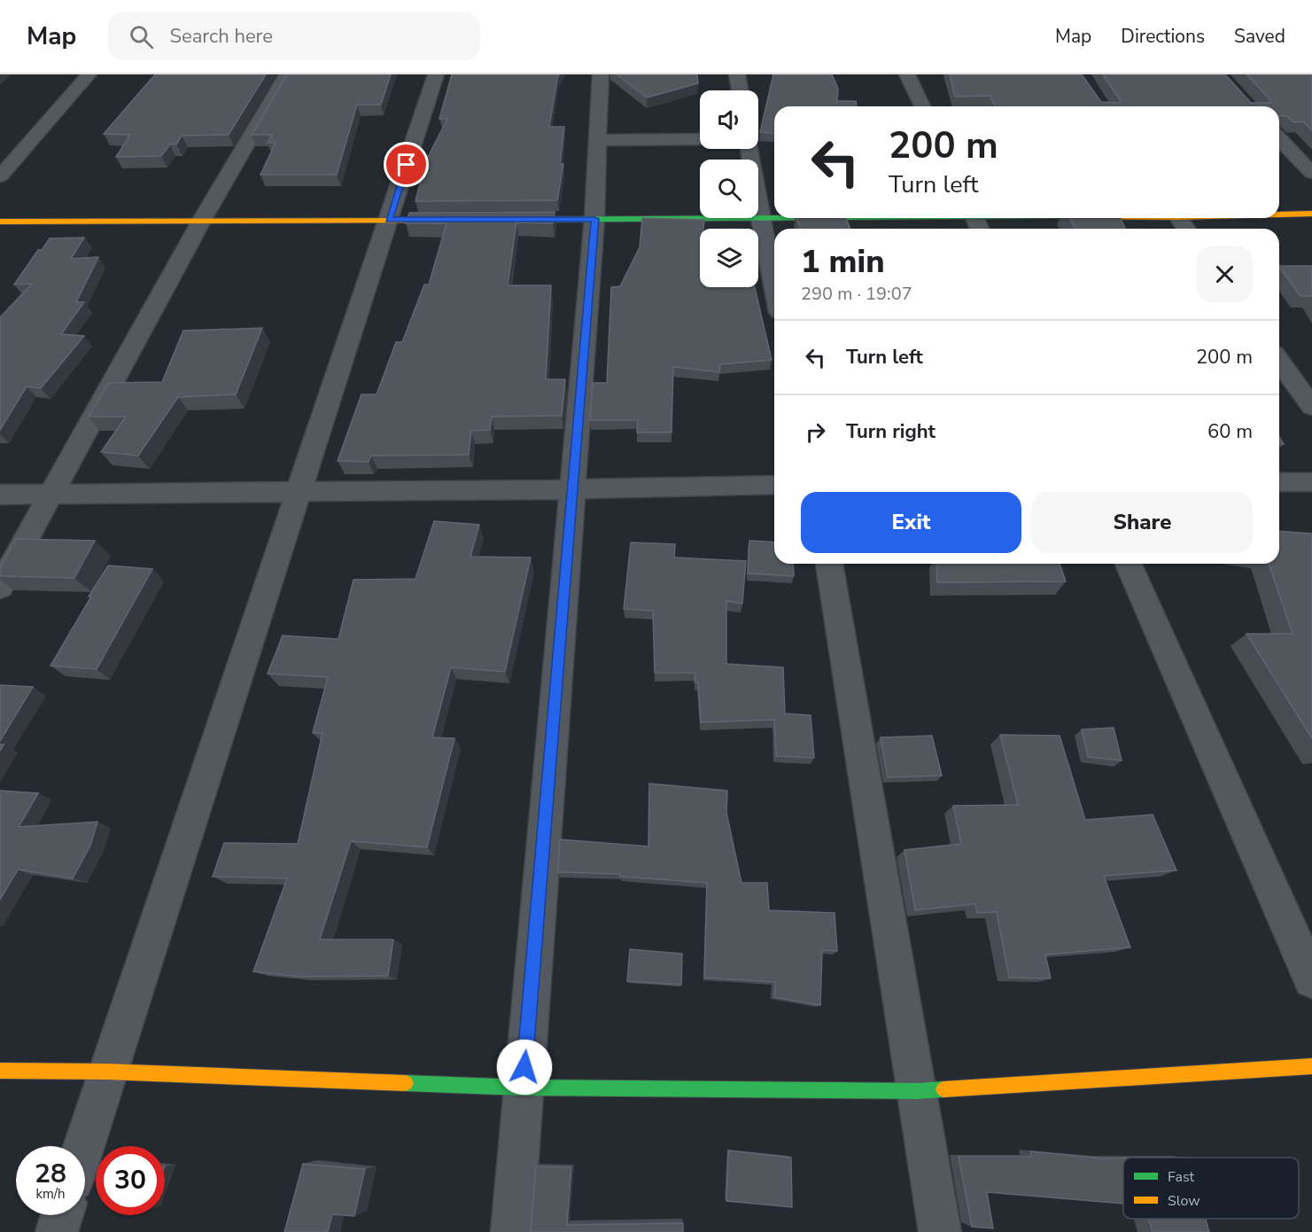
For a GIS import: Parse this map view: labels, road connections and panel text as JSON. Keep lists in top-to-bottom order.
{
  "legend": ["Fast", "Slow"],
  "page": {
    "header": "Map",
    "search": "Search here",
    "nav": ["Map", "Directions", "Saved"],
    "turn": ["200 m", "Turn left"],
    "heading": ["1 min", "290 m · 19:07"],
    "list": [
      {
        "name": "Turn left",
        "value": "200 m"
      },
      {
        "name": "Turn right",
        "value": "60 m"
      }
    ],
    "buttons": ["Exit", "Share"],
    "speed": "28 km/h",
    "limit": "30"
  }
}
